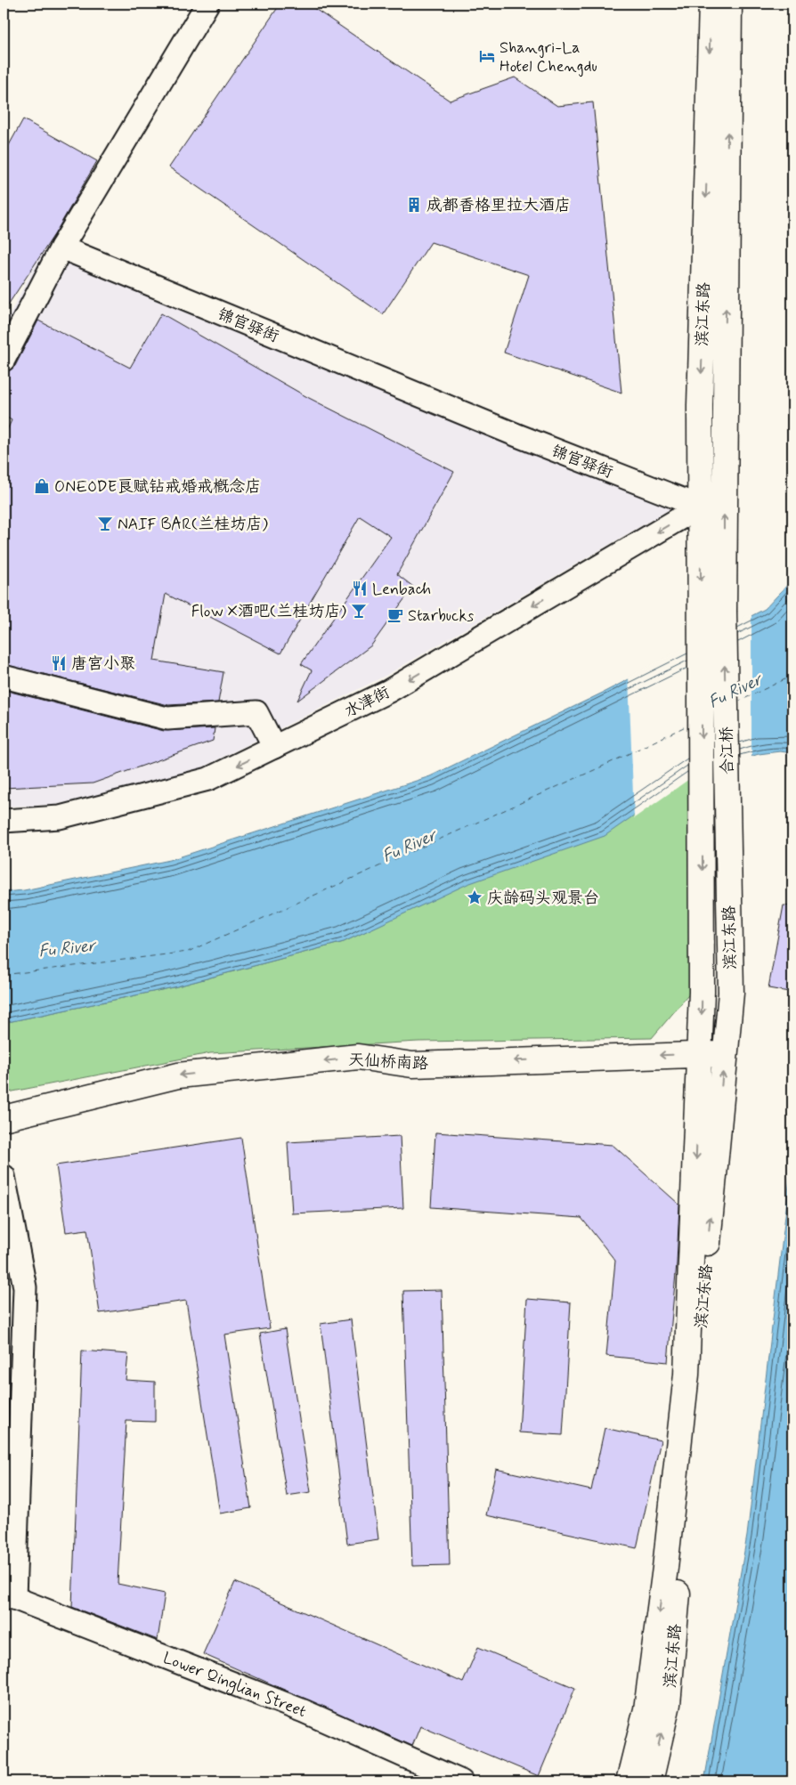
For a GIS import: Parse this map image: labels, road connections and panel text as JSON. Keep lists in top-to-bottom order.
{
  "streets": {
    "main road": ["滨江东路", "合江桥", "天仙桥南路"],
    "street": ["锦官驿街", "水津街", "Lower Qinglian Street"]
  },
  "crossings": [
    ["滨江东路", "锦官驿街"],
    ["滨江东路", "水津街"],
    ["滨江东路", "合江桥"],
    ["滨江东路", "天仙桥南路"],
    ["锦官驿街", "水津街"]
  ],
  "one_way": ["水津街", "天仙桥南路"],
  "water": ["Fu River"],
  "places": {
    "hotel": ["Shangri-La Hotel Chengdu"],
    "building": ["成都香格里拉大酒店"],
    "shop": ["ONEODE良赋钻戒婚戒概念店"],
    "bar": ["NAIF BAR(兰桂坊店)", "Flow X酒吧(兰桂坊店)"],
    "restaurant": ["Lenbach", "唐宫小聚"],
    "cafe": ["Starbucks"],
    "place": ["庆龄码头观景台"]
  }
}
